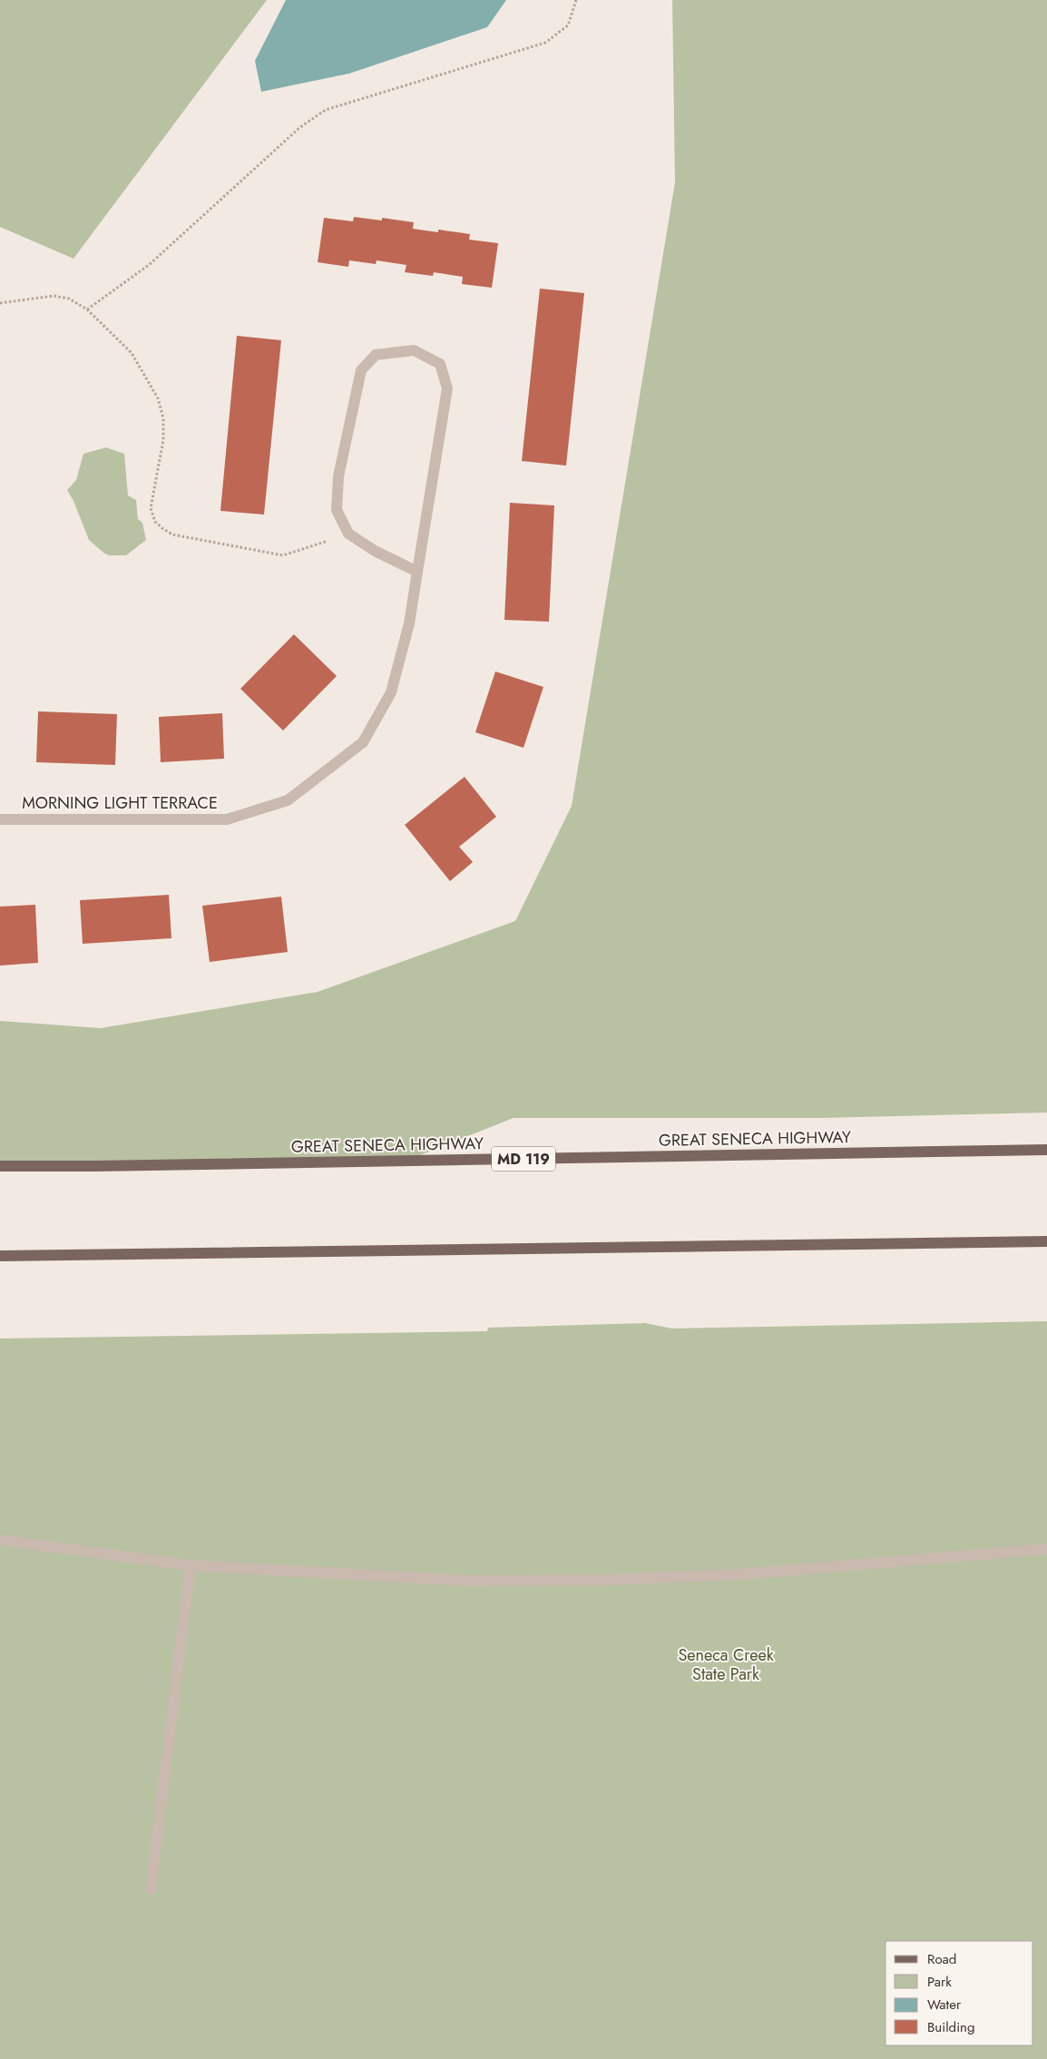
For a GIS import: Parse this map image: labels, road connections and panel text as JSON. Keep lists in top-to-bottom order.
{
  "streets": {
    "main road": ["GREAT SENECA HIGHWAY", "MD 119"],
    "street": ["MORNING LIGHT TERRACE"]
  },
  "parks": ["Seneca Creek State Park"],
  "legend": [
    "Road",
    "Park",
    "Water",
    "Building"
  ]
}
